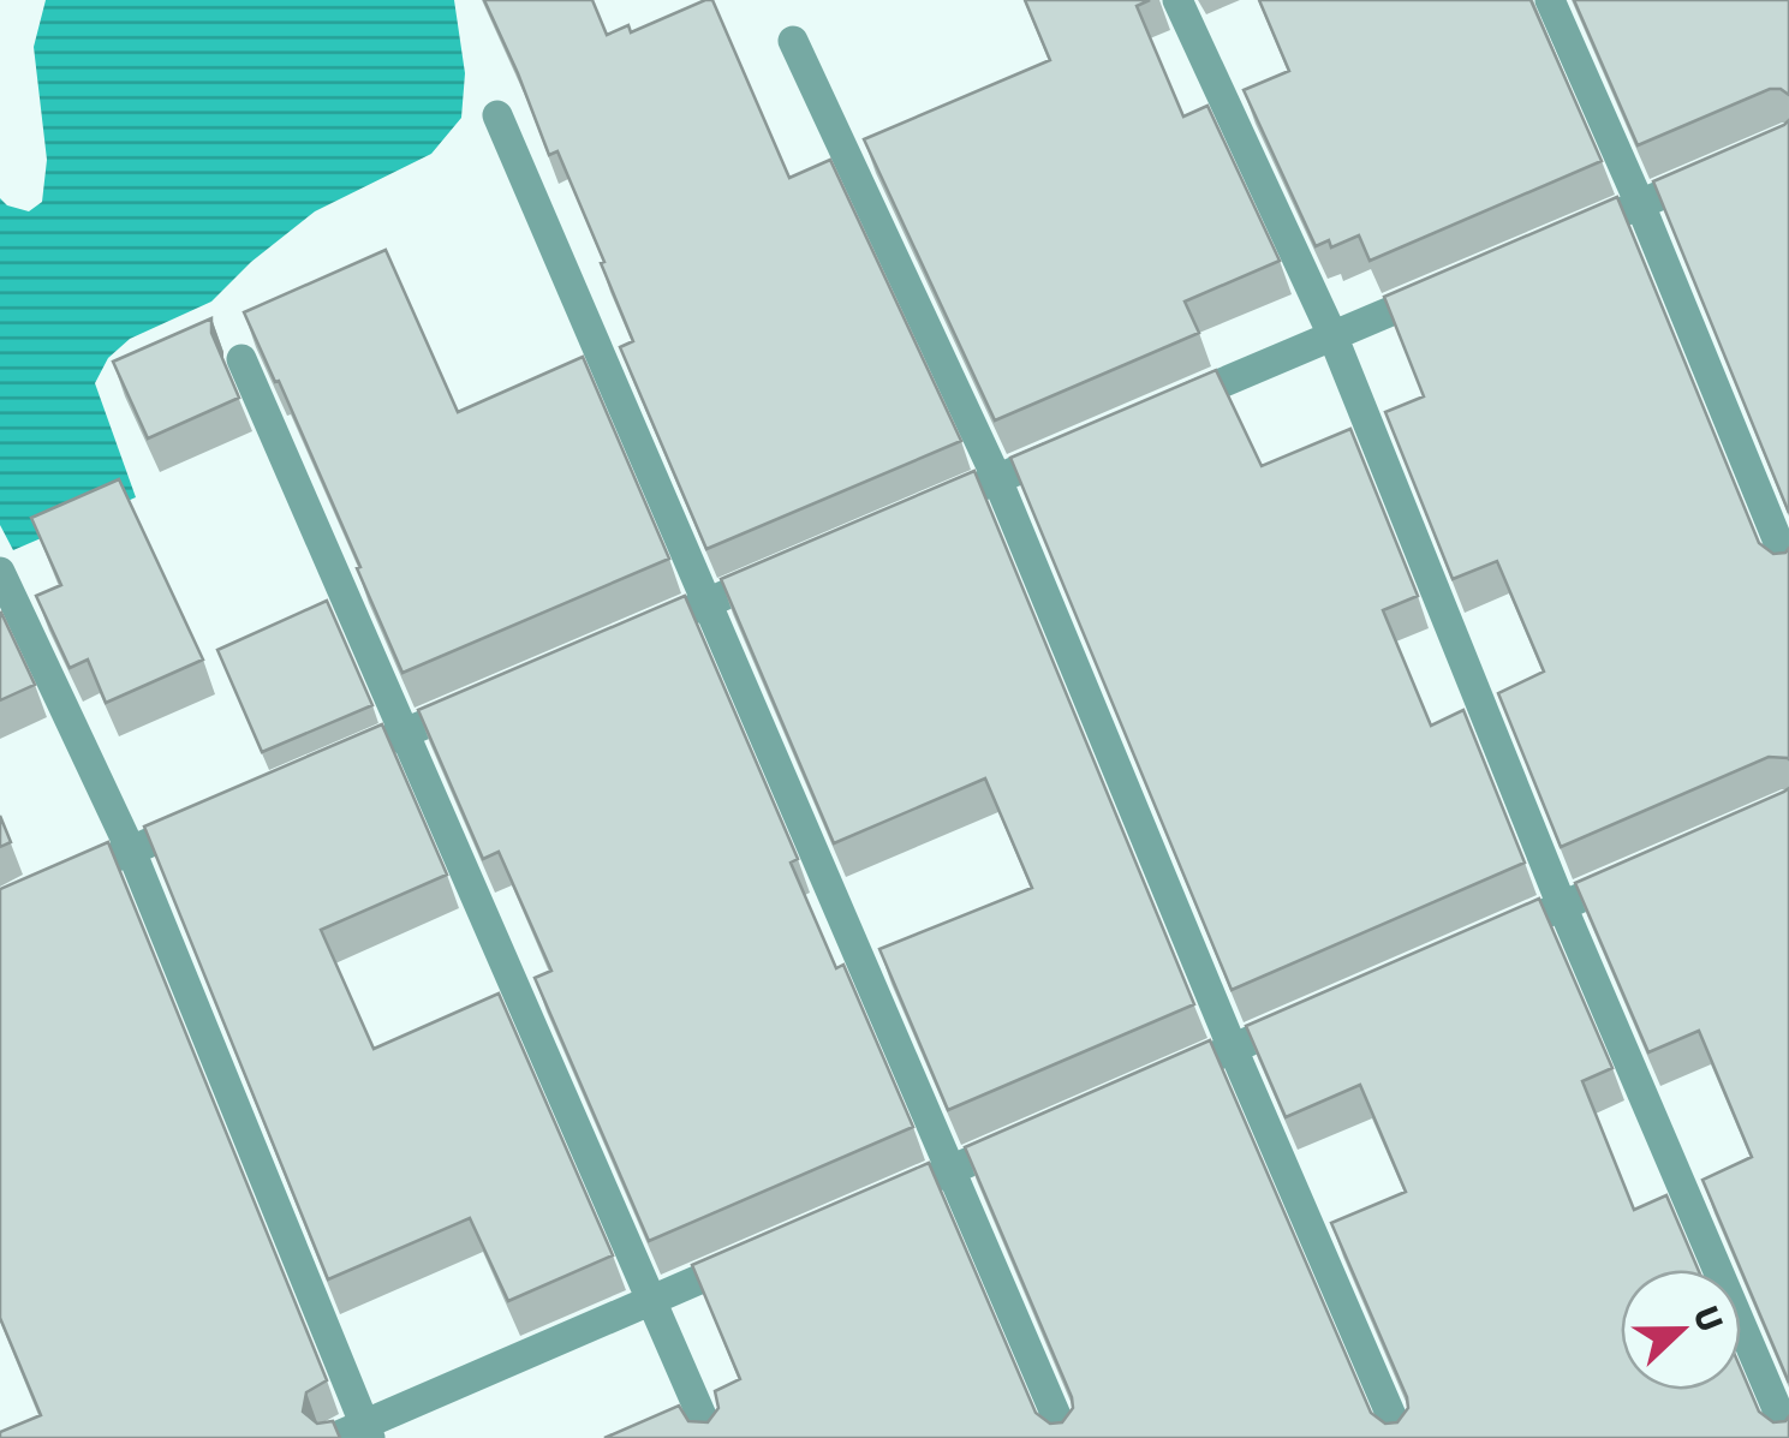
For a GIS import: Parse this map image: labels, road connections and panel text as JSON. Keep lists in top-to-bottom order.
{
  "north": "right"
}
